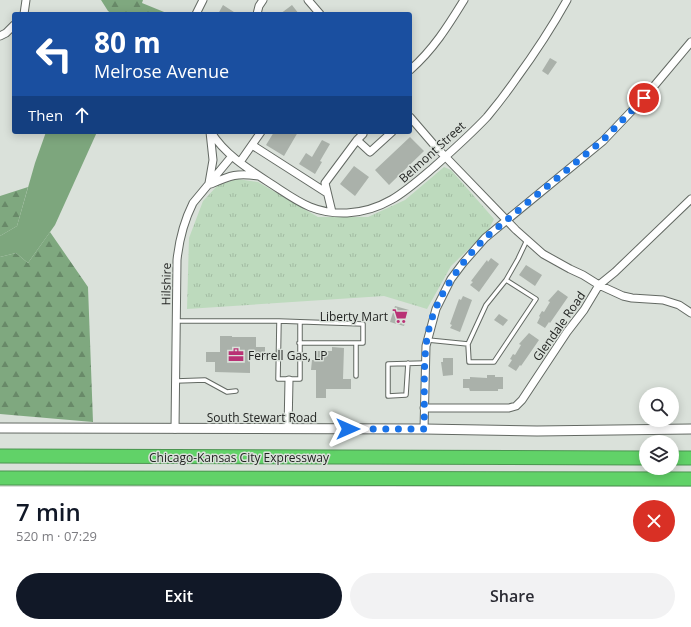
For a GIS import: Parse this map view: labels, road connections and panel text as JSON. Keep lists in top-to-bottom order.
{
  "streets": {
    "highway": ["Chicago-Kansas City Expressway"],
    "street": [
      "Belmont Street",
      "Hilshire",
      "Glendale Road",
      "South Stewart Road"
    ]
  },
  "crossings": [
    ["Belmont Street", "Hilshire"],
    ["Hilshire", "South Stewart Road"]
  ],
  "places": {
    "supermarket": ["Liberty Mart"],
    "office": ["Ferrell Gas, LP"]
  },
  "page": {
    "turn": ["80 m", "Melrose Avenue"],
    "then": "Then",
    "heading": ["7 min", "520 m · 07:29"],
    "buttons": ["Exit", "Share"]
  }
}
